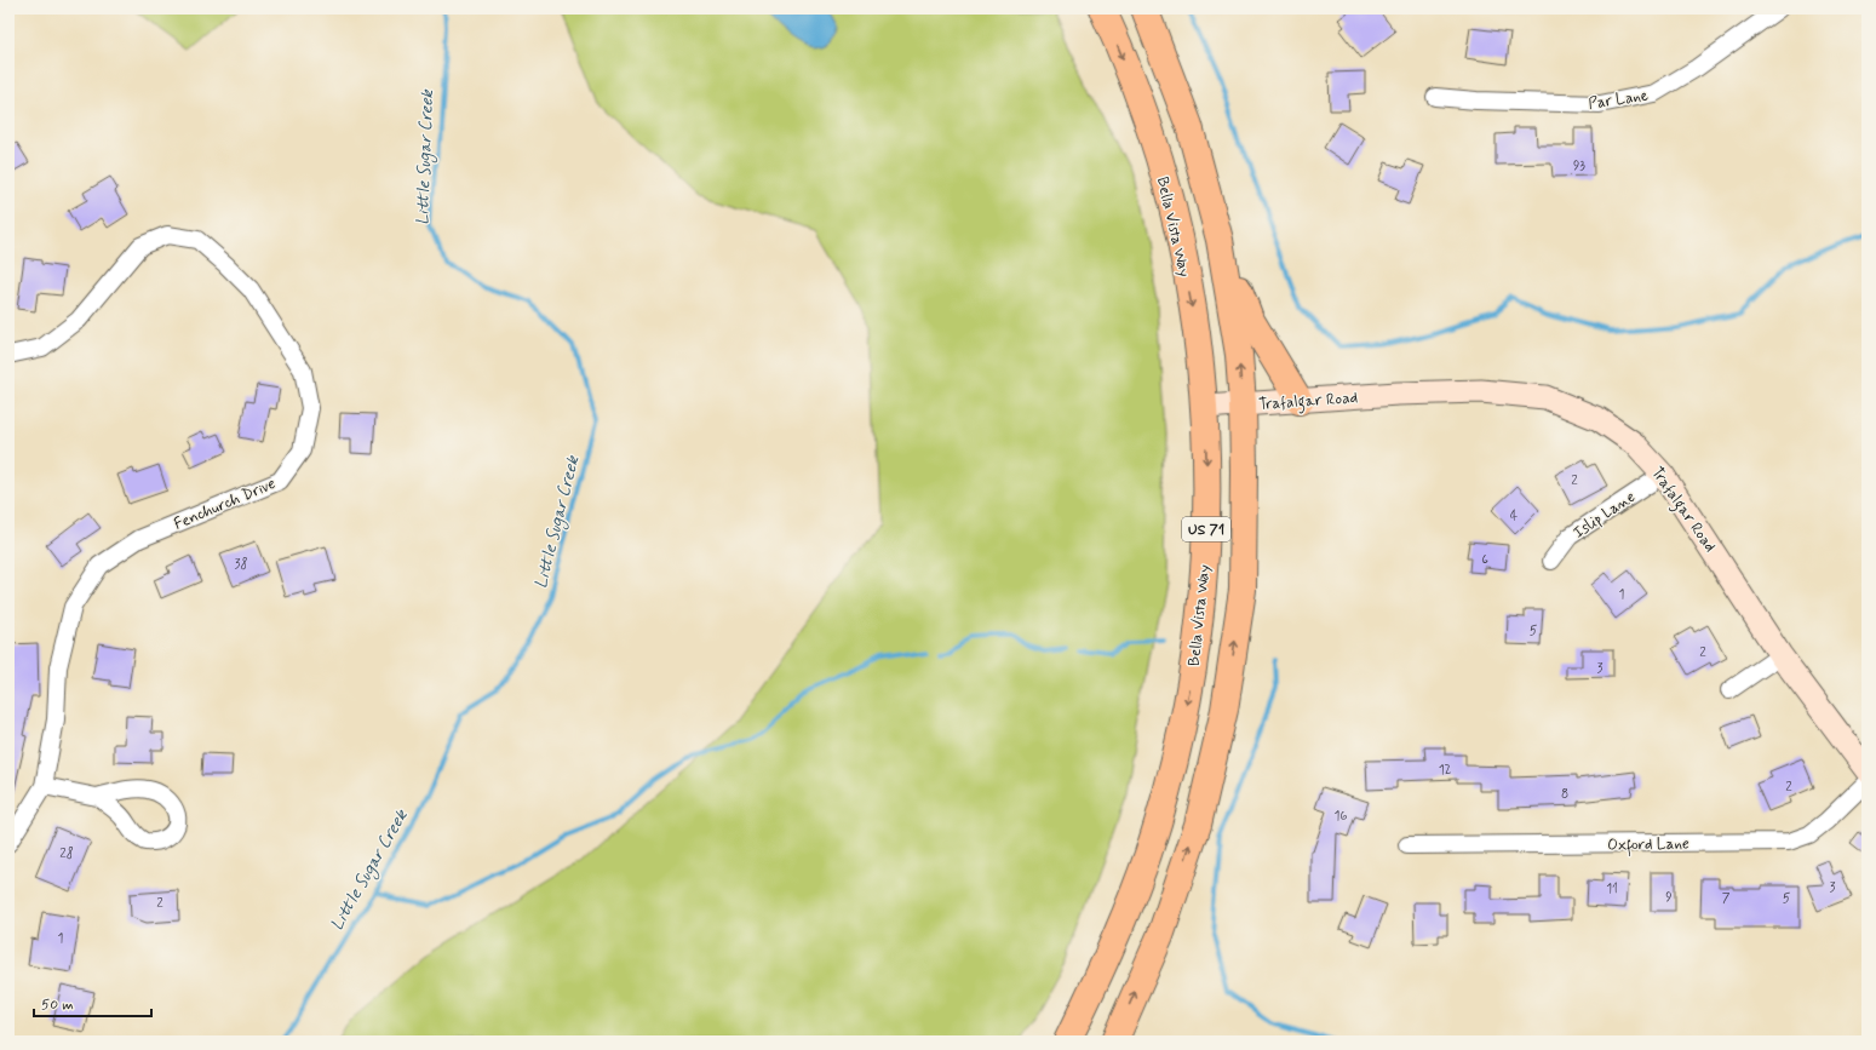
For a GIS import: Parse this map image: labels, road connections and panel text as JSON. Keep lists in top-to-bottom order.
{
  "streets": {
    "main road": ["Bella Vista Way", "US 71"],
    "street": [
      "Par Lane",
      "Trafalgar Road",
      "Fenchurch Drive",
      "Islip Lane",
      "Oxford Lane"
    ]
  },
  "crossings": [
    ["Bella Vista Way", "Trafalgar Road"],
    ["Trafalgar Road", "Islip Lane"],
    ["Trafalgar Road", "US 71"]
  ],
  "water": ["Little Sugar Creek"],
  "house_numbers": [
    "93",
    "2",
    "4",
    "6",
    "38",
    "1",
    "5",
    "2",
    "3",
    "12",
    "2",
    "8",
    "16",
    "28",
    "3",
    "11",
    "9",
    "7",
    "5",
    "2",
    "1"
  ],
  "scale_bar": "50 m"
}
